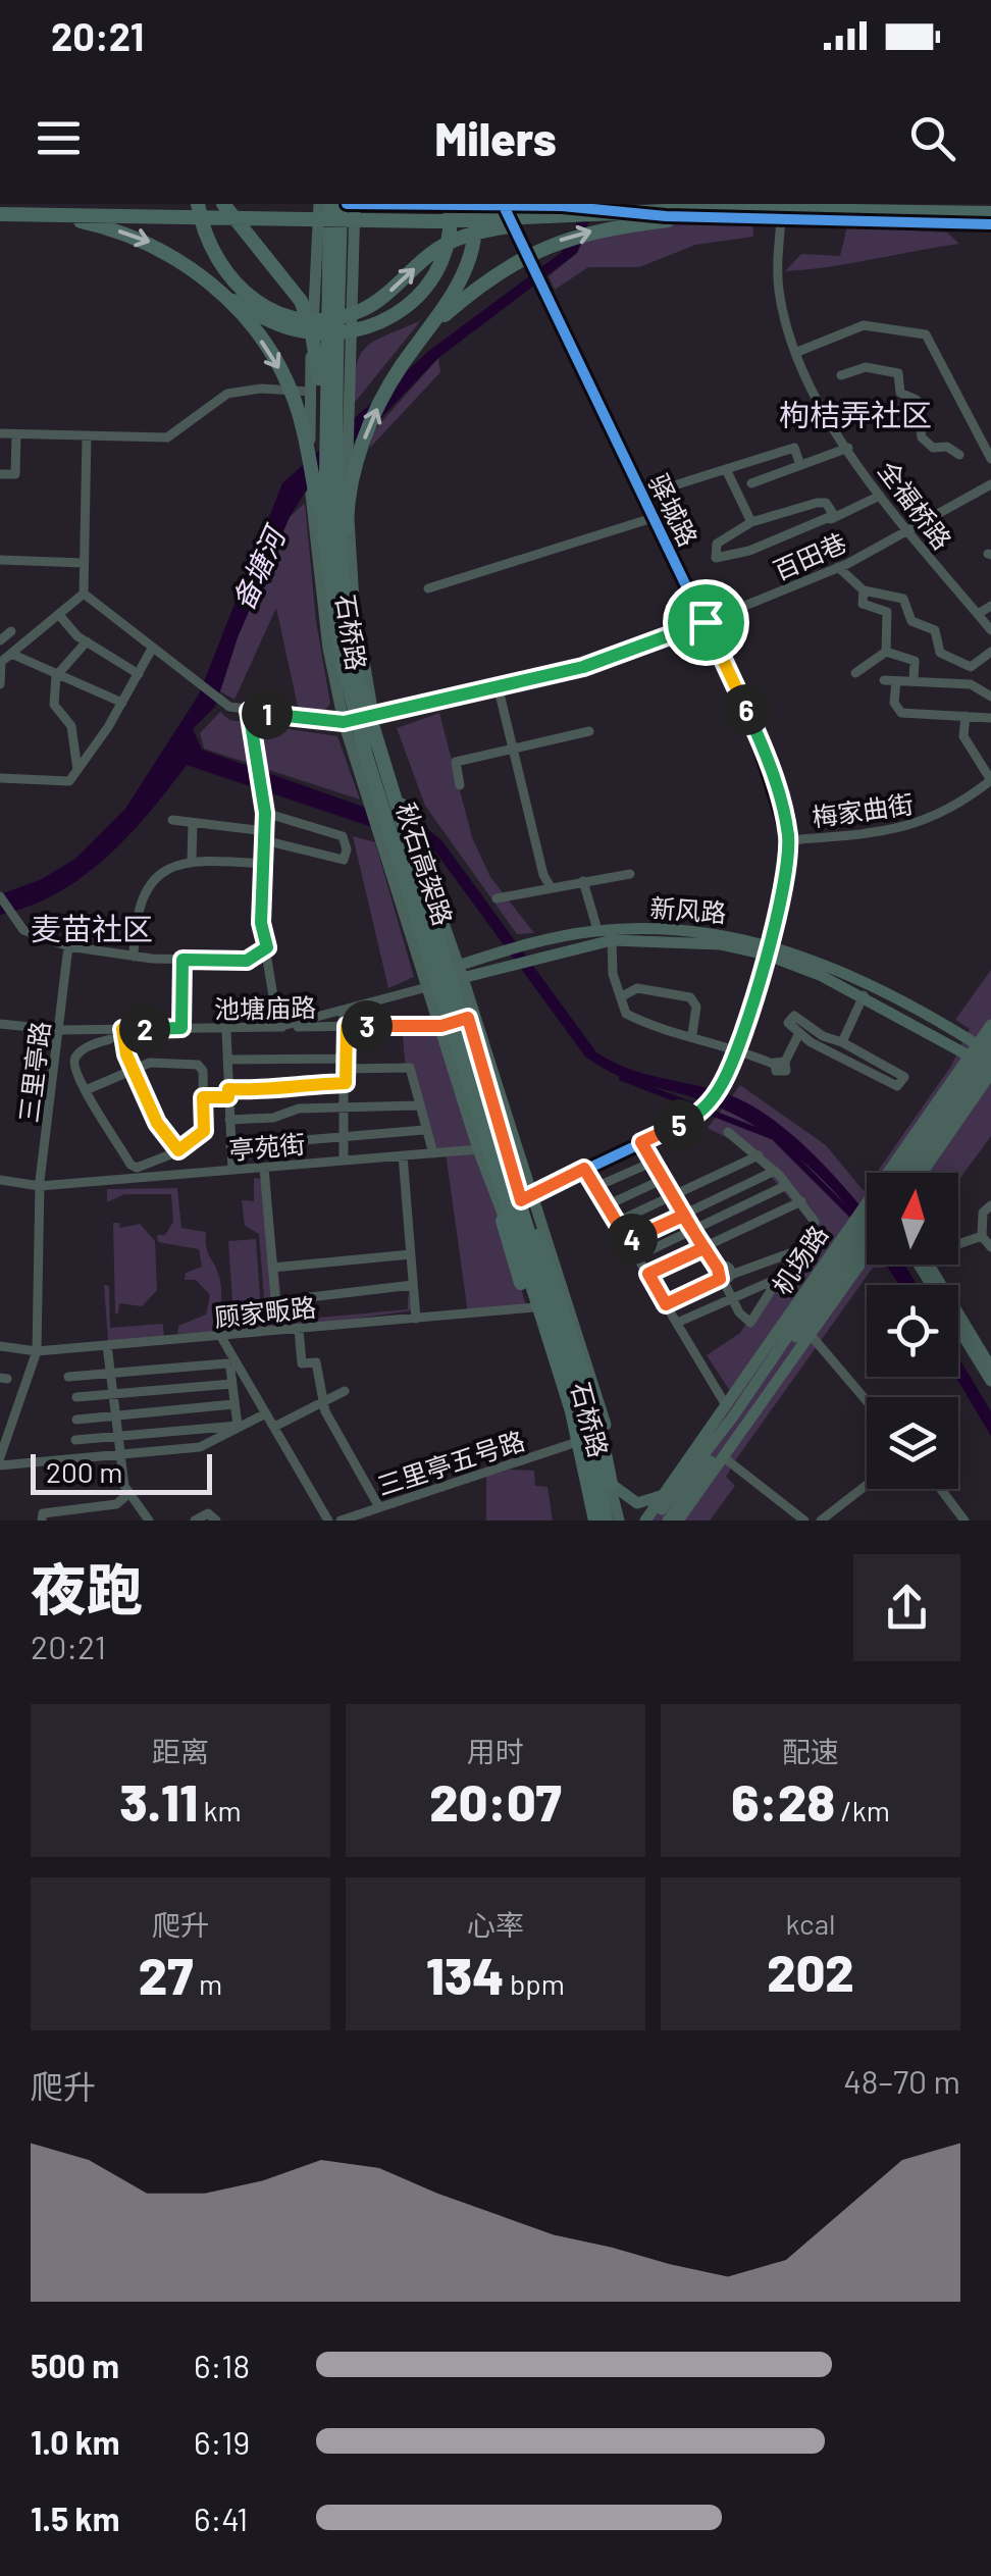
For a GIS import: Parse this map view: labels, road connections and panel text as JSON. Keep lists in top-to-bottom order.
{
  "streets": {
    "highway": ["秋石高架路"],
    "main road": ["石桥路", "新风路", "机场路"],
    "street": [
      "全福桥路",
      "驿城路",
      "百田巷",
      "梅家曲街",
      "池塘庙路",
      "三里亭路",
      "亭苑街",
      "顾家畈路",
      "三里亭五号路"
    ]
  },
  "crossings": [
    ["全福桥路", "百田巷"],
    ["驿城路", "百田巷"],
    ["驿城路", "石桥路"],
    ["驿城路", "梅家曲街"],
    ["驿城路", "新风路"],
    ["百田巷", "石桥路"],
    ["石桥路", "秋石高架路"],
    ["石桥路", "新风路"],
    ["石桥路", "池塘庙路"],
    ["石桥路", "亭苑街"],
    ["石桥路", "顾家畈路"],
    ["石桥路", "三里亭五号路"],
    ["秋石高架路", "亭苑街"],
    ["新风路", "机场路"],
    ["池塘庙路", "三里亭路"],
    ["三里亭路", "亭苑街"],
    ["三里亭路", "顾家畈路"]
  ],
  "districts": ["枸桔弄社区", "麦苗社区"],
  "water": ["备塘河"],
  "scale_bar": "200 m",
  "north": "top",
  "page": {
    "status": "20:21",
    "header": "Milers",
    "pins": [
      "6",
      "1",
      "3",
      "2",
      "5",
      "4"
    ],
    "scale": "200 m",
    "heading": ["夜跑", "20:21"],
    "stats": [
      ["距离", "3.11 km"],
      ["用时", "20:07"],
      ["配速", "6:28 /km"],
      ["爬升", "27 m"],
      ["心率", "134 bpm"],
      ["kcal", "202"]
    ],
    "chart": ["爬升", "48–70 m"],
    "list": [
      {
        "name": "500 m",
        "note": "6:18"
      },
      {
        "name": "1.0 km",
        "note": "6:19"
      },
      {
        "name": "1.5 km",
        "note": "6:41"
      }
    ]
  }
}
